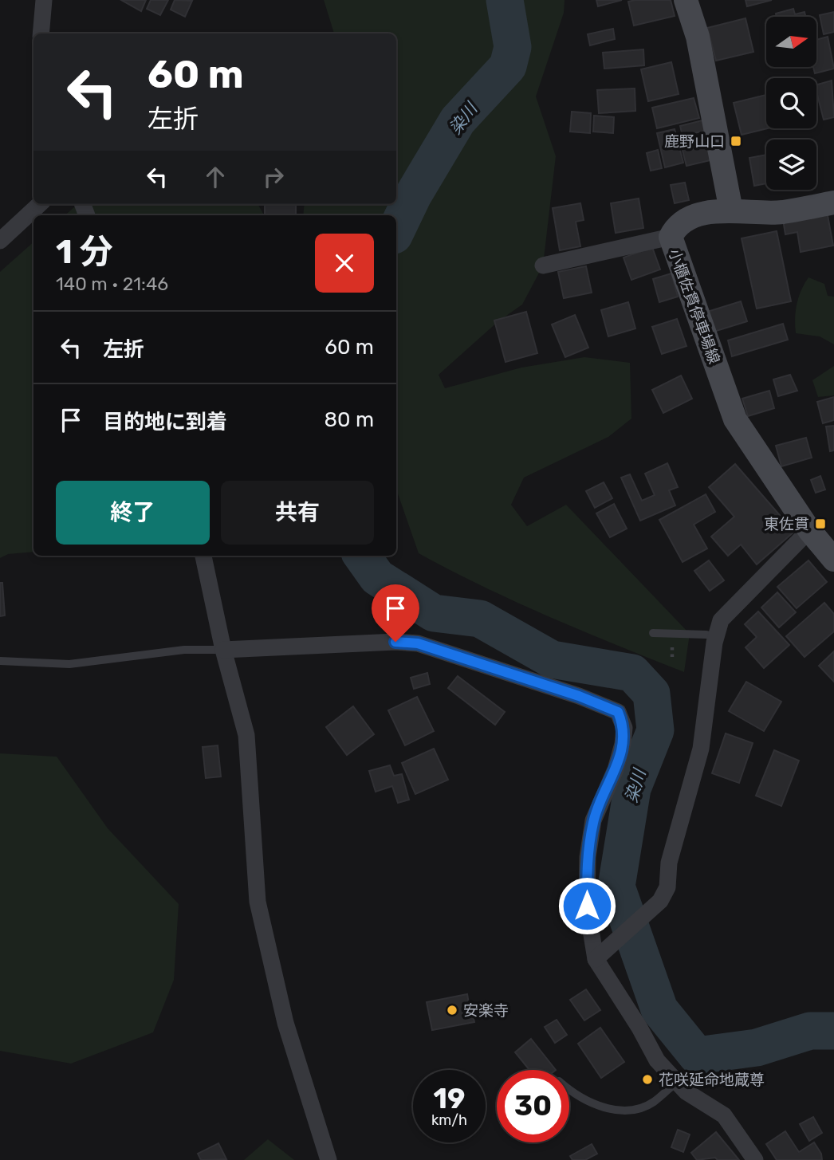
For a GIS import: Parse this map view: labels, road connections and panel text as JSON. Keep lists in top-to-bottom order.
{
  "streets": {
    "main road": ["小櫃佐貫停車場線"]
  },
  "water": ["染川"],
  "places": {
    "transit": ["鹿野山口", "東佐貫"],
    "other": ["安楽寺", "花咲延命地蔵尊"]
  },
  "north": "right",
  "page": {
    "turn": ["60 m", "左折"],
    "heading": ["1 分", "140 m · 21:46"],
    "list": [
      {
        "name": "左折",
        "value": "60 m"
      },
      {
        "name": "目的地に到着",
        "value": "80 m"
      }
    ],
    "buttons": ["終了", "共有"],
    "speed": "19 km/h",
    "limit": "30"
  }
}
